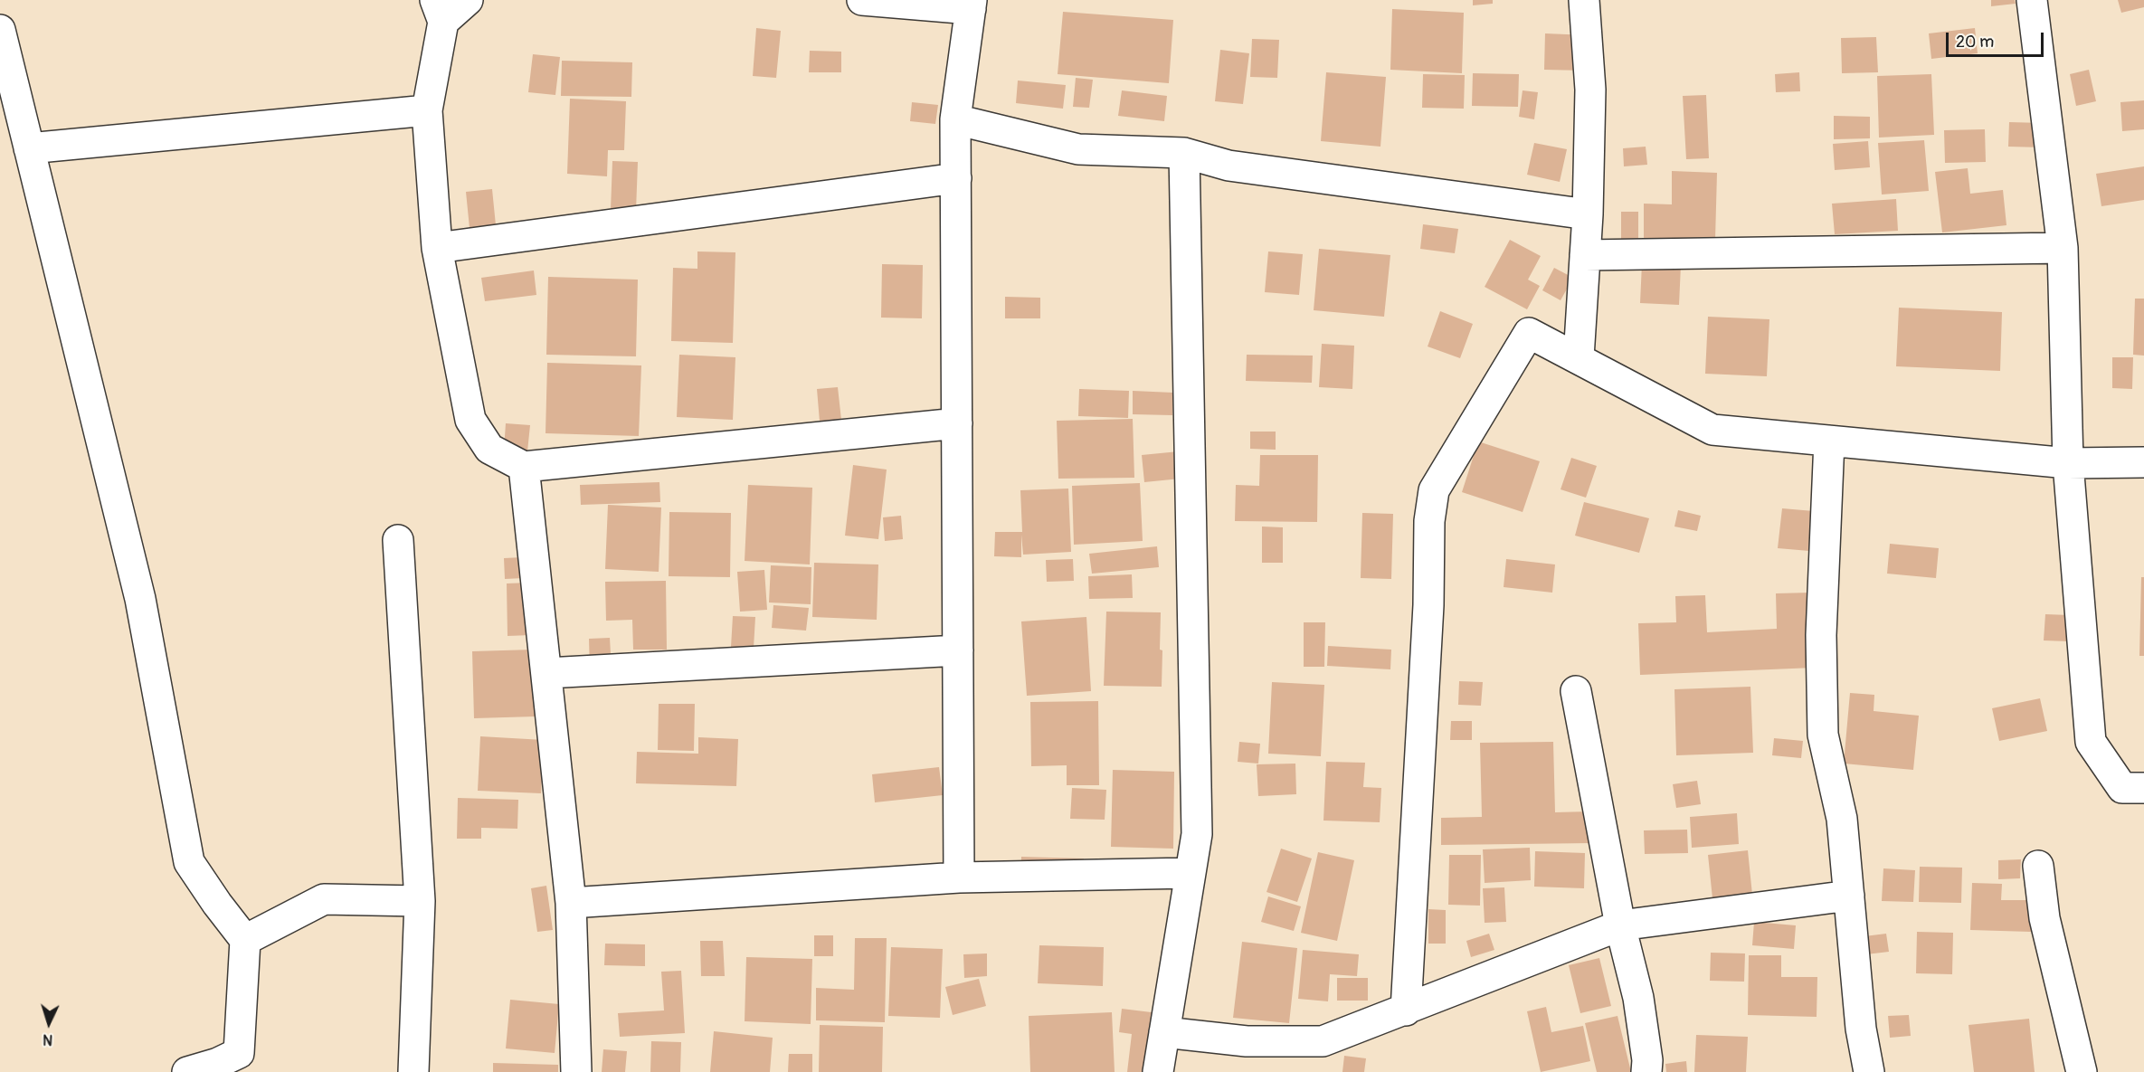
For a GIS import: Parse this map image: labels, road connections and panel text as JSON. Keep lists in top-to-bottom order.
{
  "scale_bar": "20 m",
  "north": "bottom"
}
